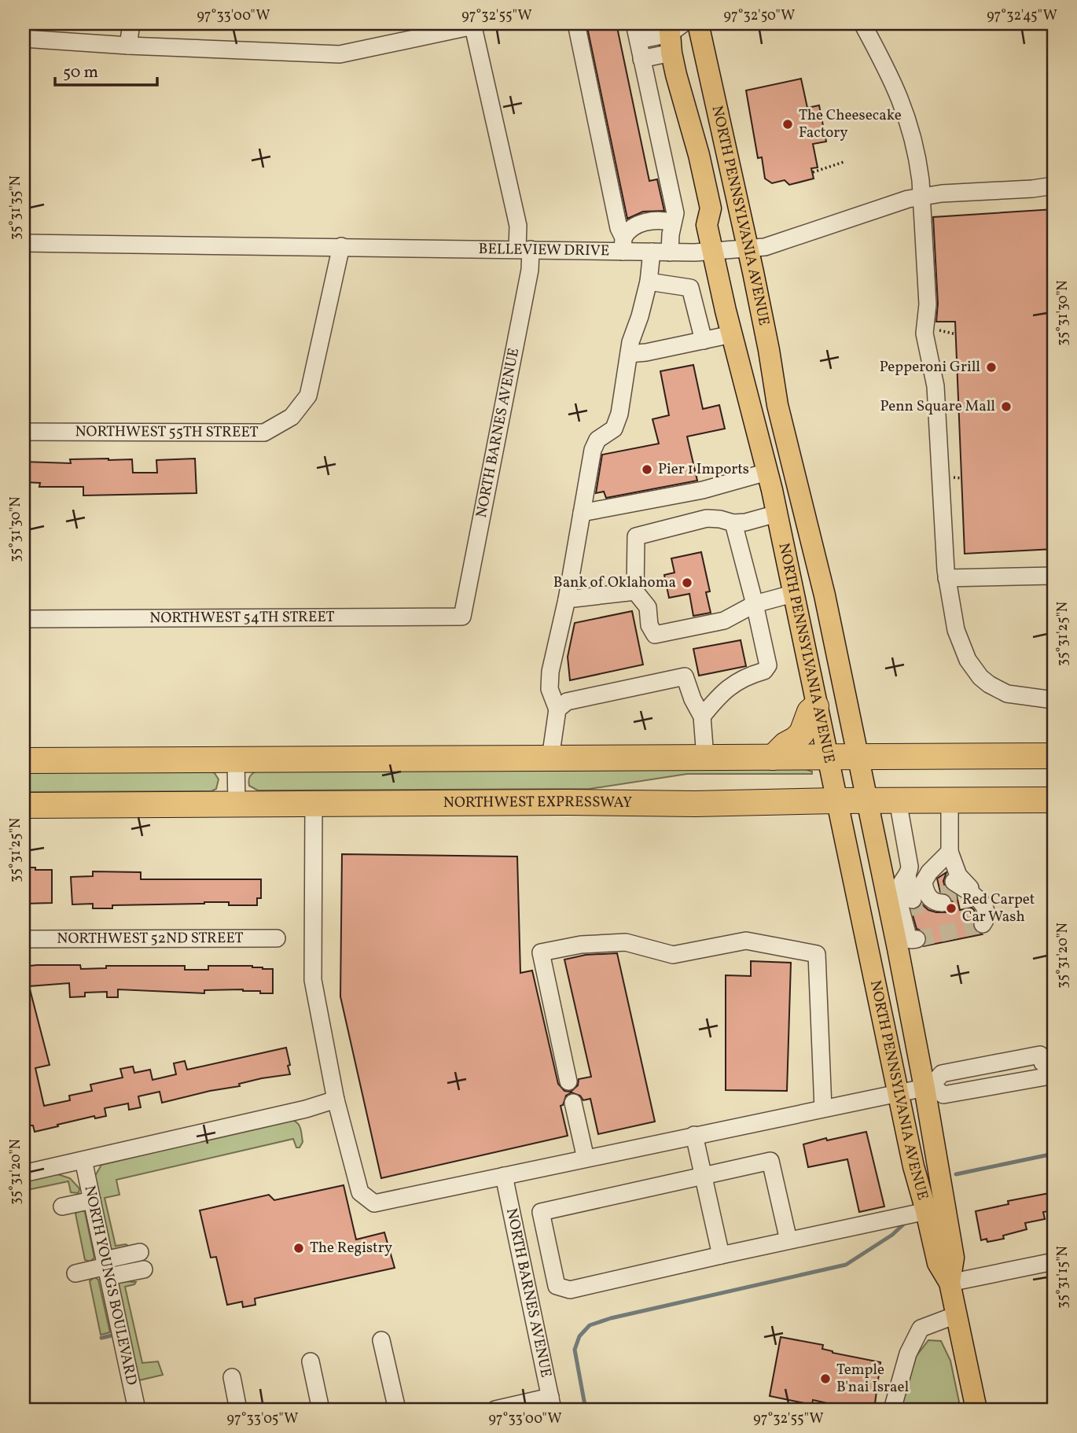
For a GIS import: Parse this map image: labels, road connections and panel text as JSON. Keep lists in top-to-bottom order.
{
  "streets": {
    "highway": ["NORTHWEST EXPRESSWAY"],
    "main road": ["NORTH PENNSYLVANIA AVENUE"],
    "street": [
      "BELLEVIEW DRIVE",
      "NORTHWEST 55TH STREET",
      "NORTH BARNES AVENUE",
      "NORTHWEST 54TH STREET",
      "NORTHWEST 52ND STREET",
      "NORTH YOUNGS BOULEVARD"
    ]
  },
  "crossings": [
    ["NORTH PENNSYLVANIA AVENUE", "BELLEVIEW DRIVE"],
    ["NORTH PENNSYLVANIA AVENUE", "NORTHWEST EXPRESSWAY"],
    ["BELLEVIEW DRIVE", "NORTHWEST 55TH STREET"],
    ["BELLEVIEW DRIVE", "NORTH BARNES AVENUE"],
    ["NORTH BARNES AVENUE", "NORTHWEST 54TH STREET"]
  ],
  "places": [
    "The Cheesecake Factory",
    "Pepperoni Grill",
    "Penn Square Mall",
    "Pier 1 Imports",
    "Bank of Oklahoma",
    "Red Carpet Car Wash",
    "The Registry",
    "Temple B'nai Israel"
  ],
  "scale_bar": "50 m",
  "coordinates": [
    "97°33'00\"W",
    "97°32'55\"W",
    "97°32'50\"W",
    "97°32'45\"W",
    "35°31'35\"N",
    "35°31'30\"N",
    "35°31'25\"N",
    "35°31'20\"N",
    "35°31'15\"N",
    "97°33'05\"W"
  ]
}
